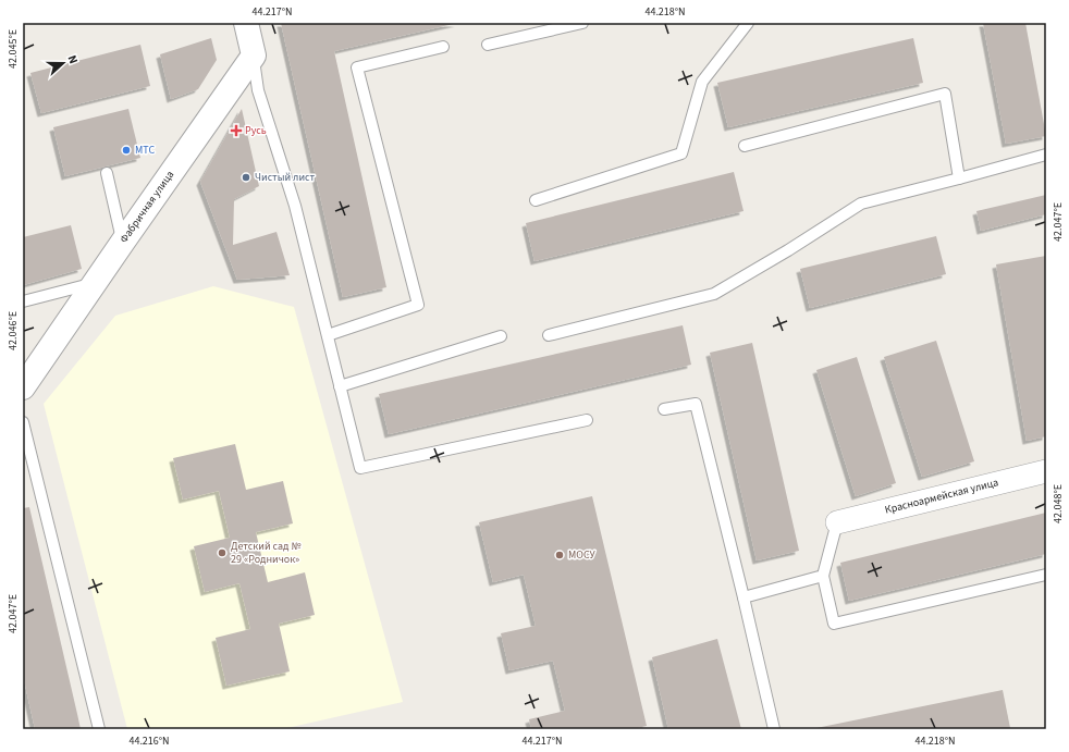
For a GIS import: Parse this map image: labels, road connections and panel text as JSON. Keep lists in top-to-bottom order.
{
  "streets": {
    "street": ["Фабричная улица", "Красноармейская улица"]
  },
  "places": {
    "health": ["Русь"],
    "other": [
      "МТС",
      "Чистый лист",
      "Детский сад № 29 «Родничок»",
      "МОСУ"
    ]
  },
  "north": "right",
  "coordinates": [
    "44.217°N",
    "44.218°N",
    "42.045°E",
    "42.047°E",
    "42.046°E",
    "42.048°E",
    "44.216°N"
  ]
}
